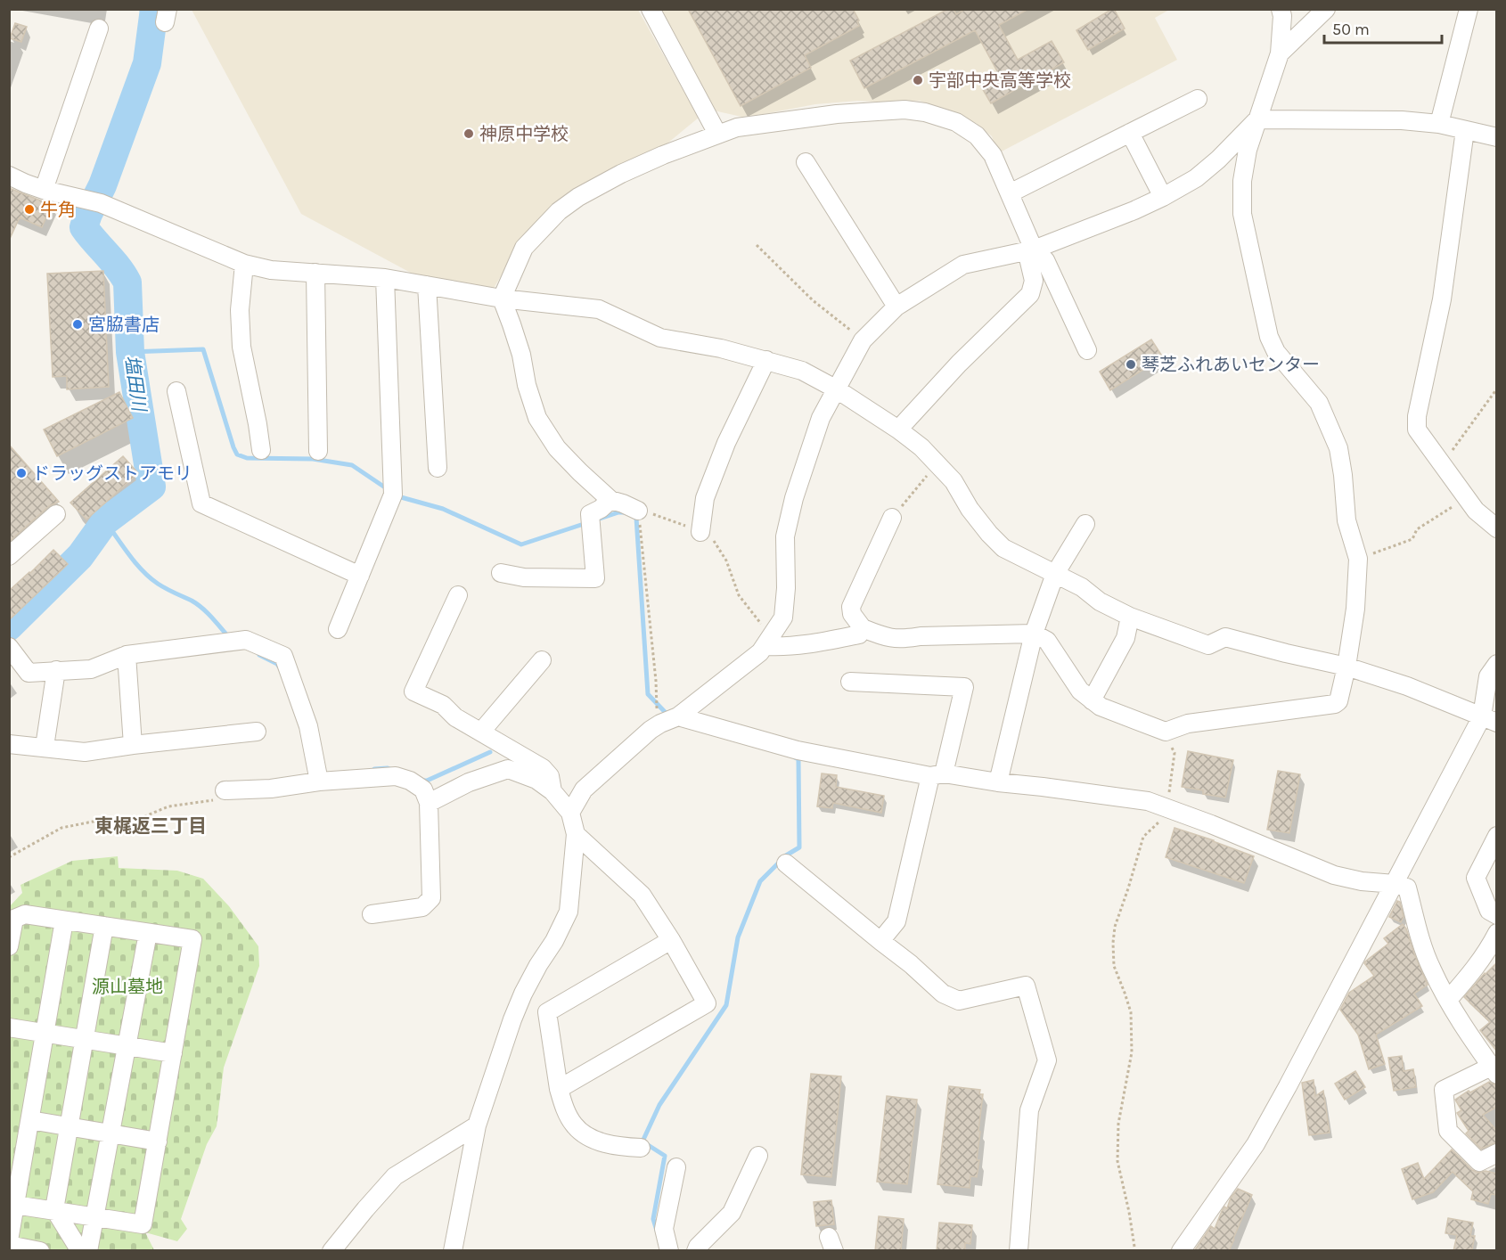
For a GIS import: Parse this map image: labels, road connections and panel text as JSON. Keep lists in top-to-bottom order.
{
  "districts": ["東梶返三丁目"],
  "water": ["塩田川"],
  "parks": ["源山墓地"],
  "places": [
    "宇部中央高等学校",
    "神原中学校",
    "牛角",
    "宮脇書店",
    "琴芝ふれあいセンター",
    "ドラッグストアモリ"
  ],
  "scale_bar": "50 m"
}
